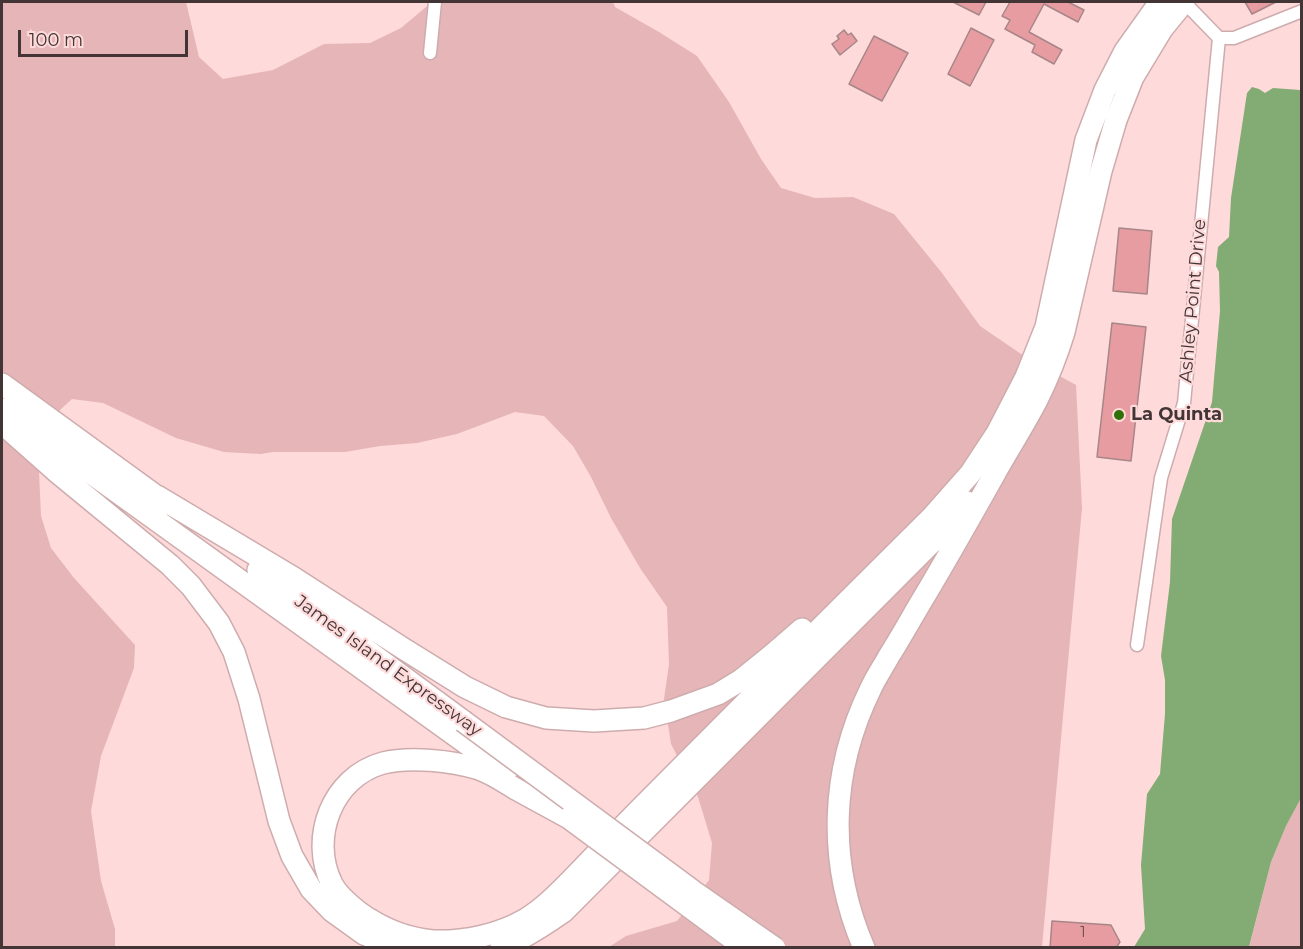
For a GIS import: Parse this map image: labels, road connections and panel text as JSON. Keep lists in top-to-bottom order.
{
  "streets": {
    "highway": ["James Island Expressway"],
    "street": ["Ashley Point Drive"]
  },
  "places": ["La Quinta"],
  "house_numbers": ["1"],
  "scale_bar": "100 m"
}
